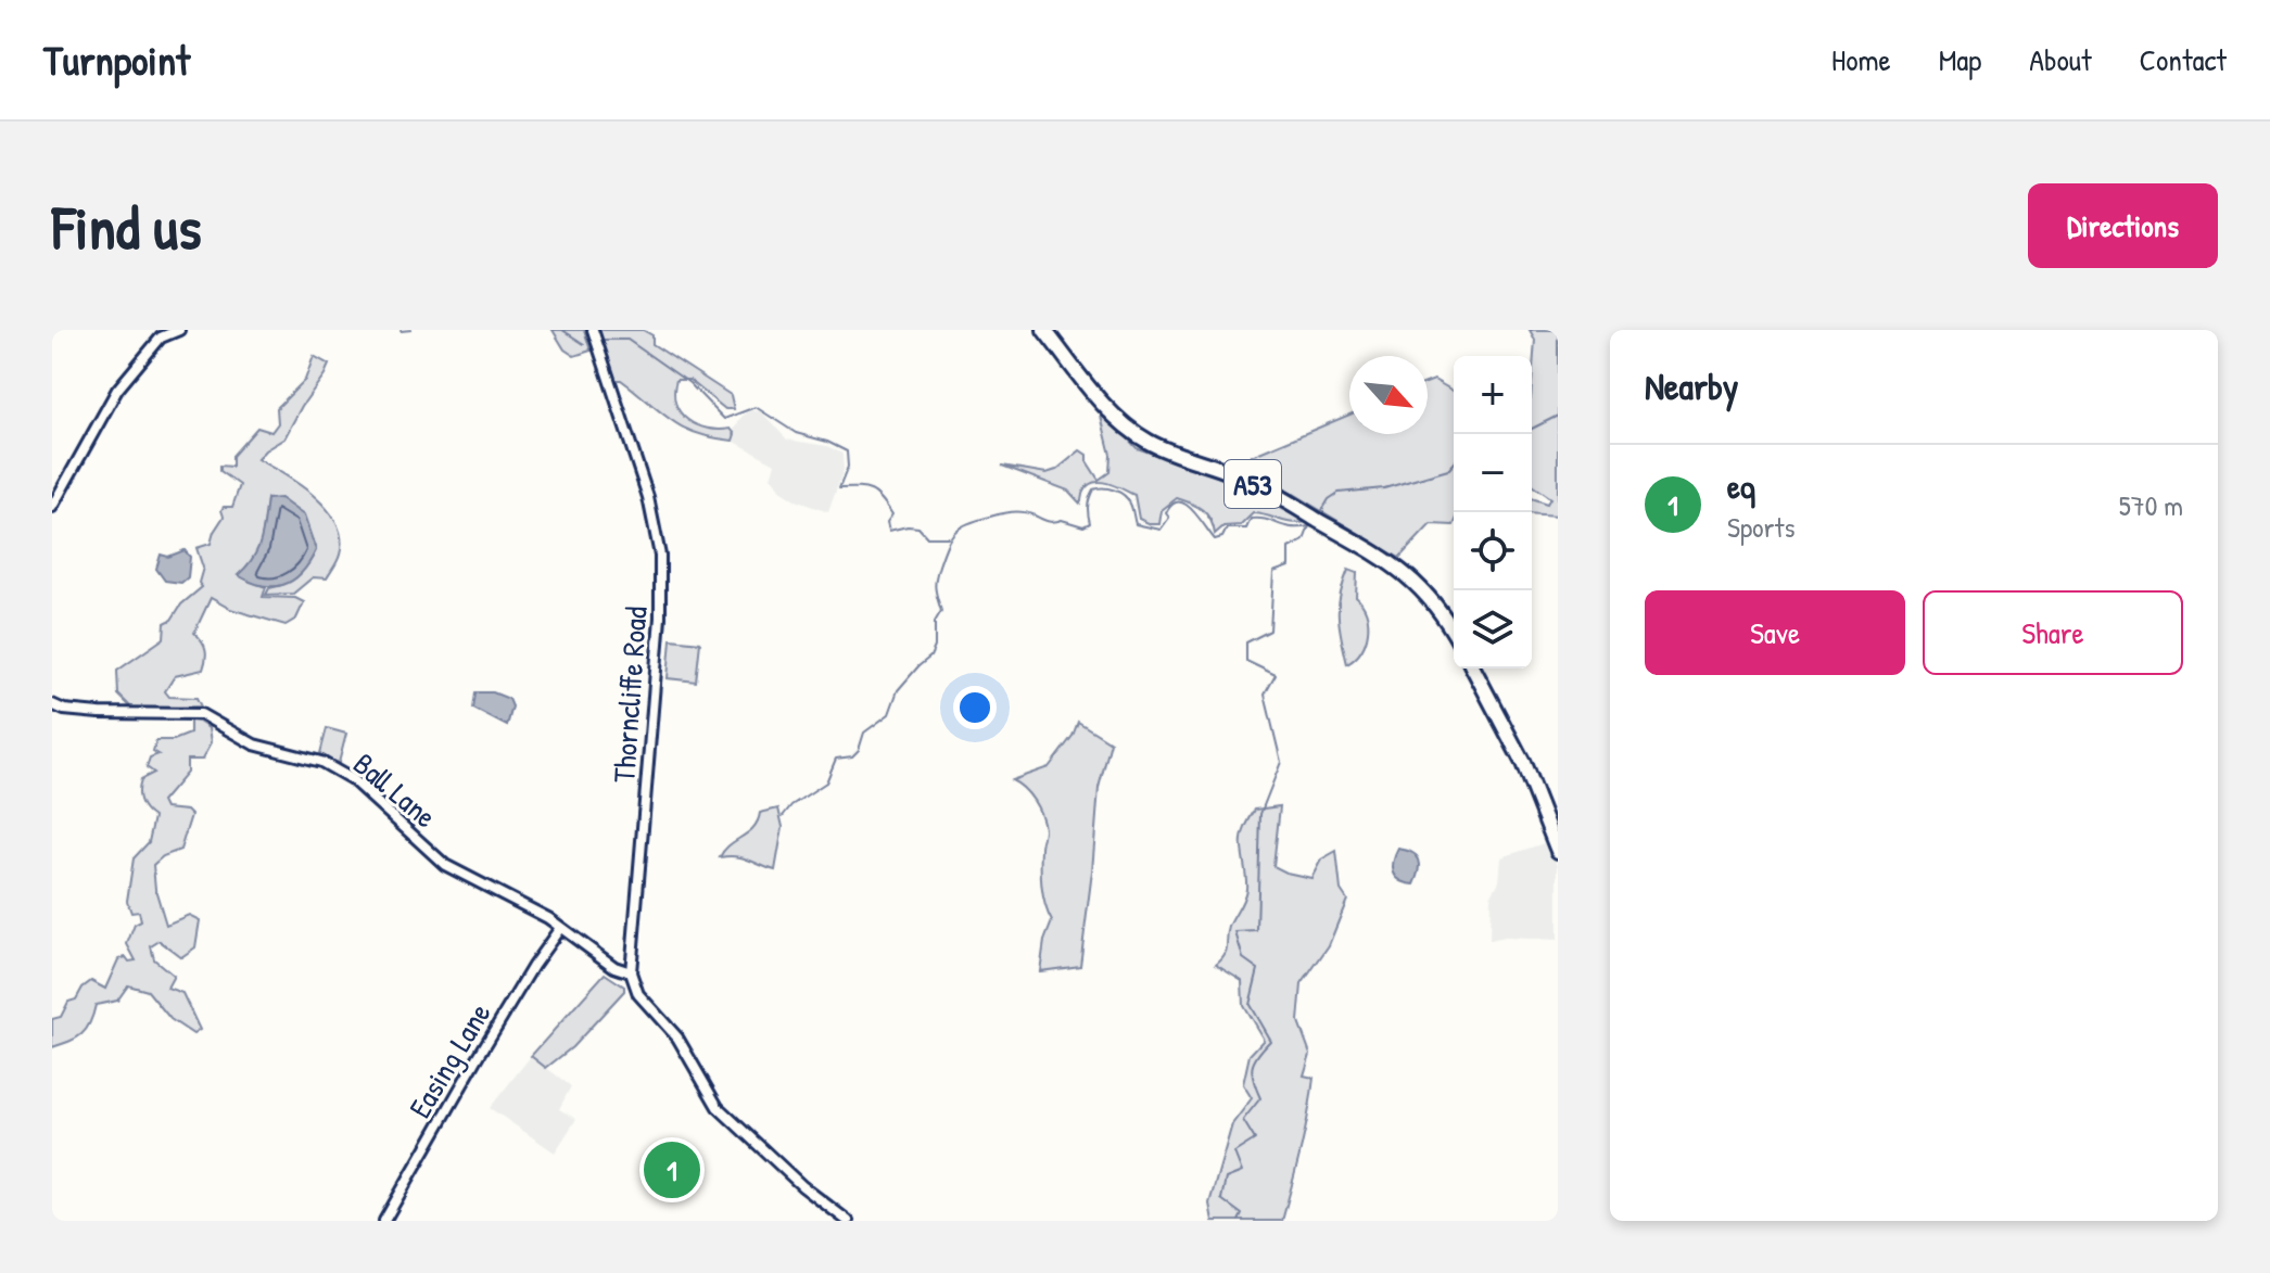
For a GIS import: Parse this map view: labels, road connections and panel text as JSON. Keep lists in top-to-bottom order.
{
  "streets": {
    "highway": ["A53"],
    "street": ["Thorncliffe Road", "Ball Lane", "Easing Lane"]
  },
  "crossings": [
    ["Thorncliffe Road", "Ball Lane"],
    ["Ball Lane", "Easing Lane"]
  ],
  "north": "bottom right",
  "page": {
    "header": "Turnpoint",
    "nav": [
      "Home",
      "Map",
      "About",
      "Contact"
    ],
    "buttons": [
      "Directions",
      ["Save", "Share"]
    ],
    "title": "Find us",
    "heading": "Nearby",
    "map_buttons": ["+", "−"],
    "list": [
      {
        "mark": "1",
        "name": "eq",
        "note": "Sports",
        "value": "570 m"
      }
    ],
    "pins": "1"
  }
}
